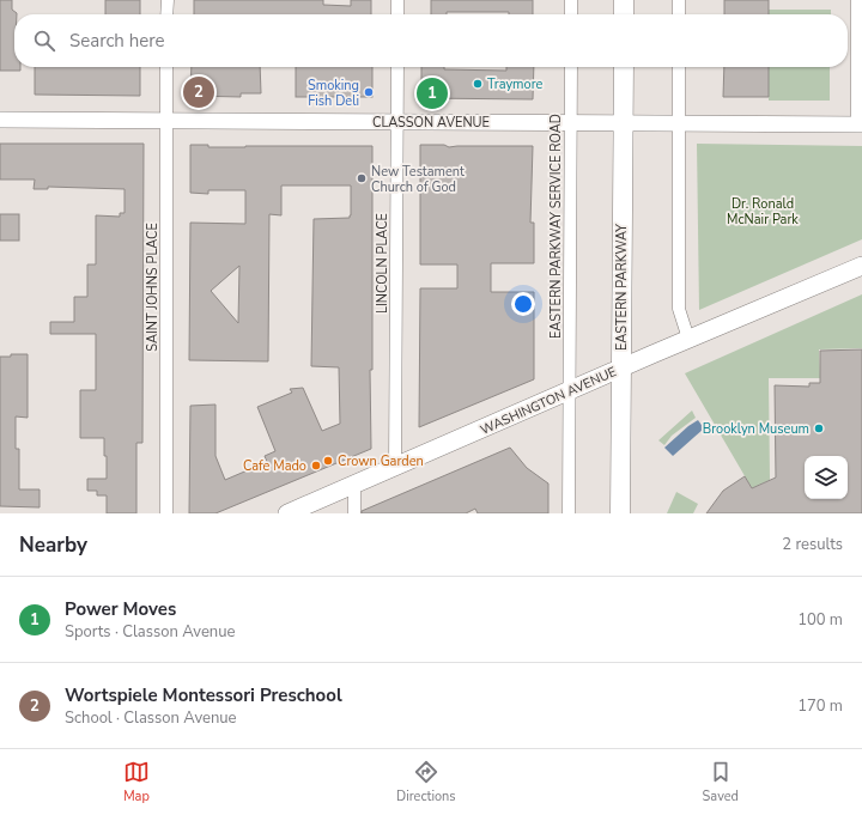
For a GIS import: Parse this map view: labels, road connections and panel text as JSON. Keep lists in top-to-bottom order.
{
  "streets": {
    "main road": ["EASTERN PARKWAY", "WASHINGTON AVENUE"],
    "street": [
      "CLASSON AVENUE",
      "EASTERN PARKWAY SERVICE ROAD",
      "LINCOLN PLACE",
      "SAINT JOHNS PLACE"
    ]
  },
  "crossings": [
    ["CLASSON AVENUE", "EASTERN PARKWAY SERVICE ROAD"],
    ["CLASSON AVENUE", "LINCOLN PLACE"],
    ["CLASSON AVENUE", "SAINT JOHNS PLACE"],
    ["CLASSON AVENUE", "EASTERN PARKWAY"],
    ["EASTERN PARKWAY SERVICE ROAD", "WASHINGTON AVENUE"],
    ["LINCOLN PLACE", "WASHINGTON AVENUE"],
    ["EASTERN PARKWAY", "WASHINGTON AVENUE"]
  ],
  "parks": ["Dr. Ronald McNair Park"],
  "places": [
    "Traymore",
    "Smoking Fish Deli",
    "New Testament Church of God",
    "Brooklyn Museum",
    "Crown Garden",
    "Cafe Mado"
  ],
  "page": {
    "search": "Search here",
    "pins": ["2", "1"],
    "heading": ["Nearby", "2 results"],
    "list": [
      {
        "mark": "1",
        "name": "Power Moves",
        "note": "Sports · Classon Avenue",
        "value": "100 m"
      },
      {
        "mark": "2",
        "name": "Wortspiele Montessori Preschool",
        "note": "School · Classon Avenue",
        "value": "170 m"
      }
    ],
    "nav": ["Map", "Directions", "Saved"]
  }
}
